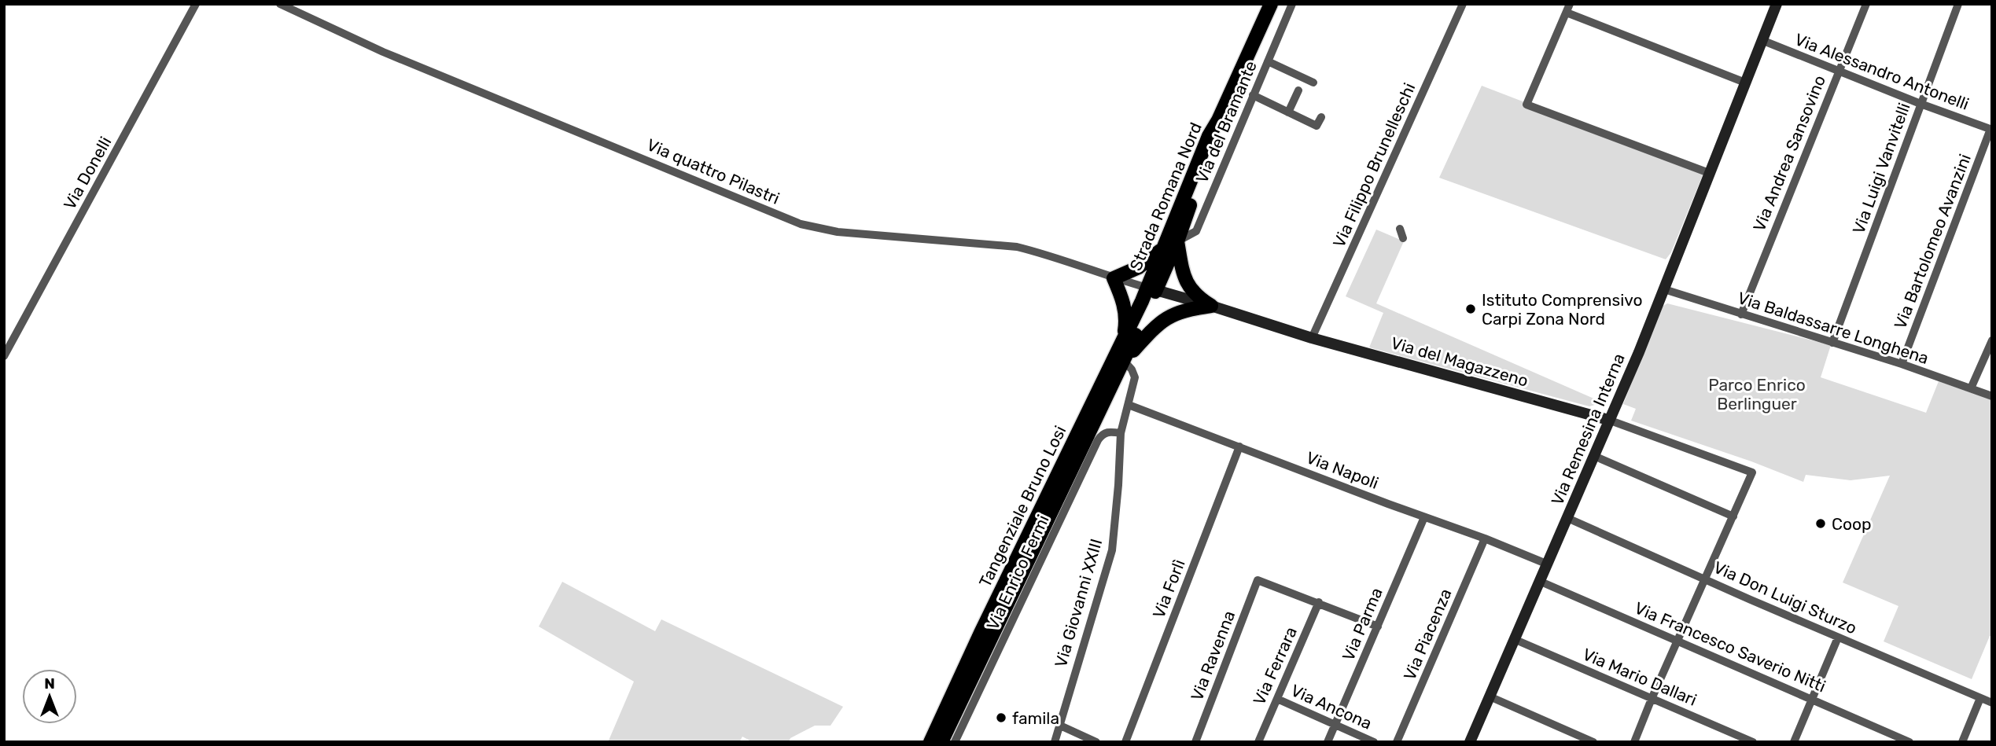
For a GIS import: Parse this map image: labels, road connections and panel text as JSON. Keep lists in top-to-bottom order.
{
  "streets": {
    "main road": ["Strada Romana Nord", "Tangenziale Bruno Losi"],
    "street": [
      "Via Alessandro Antonelli",
      "Via del Bramante",
      "Via Andrea Sansovino",
      "Via Filippo Brunelleschi",
      "Via Luigi Vanvitelli",
      "Via quattro Pilastri",
      "Via Donelli",
      "Via Bartolomeo Avanzini",
      "Via Baldassarre Longhena",
      "Via del Magazzeno",
      "Via Remesina Interna",
      "Via Napoli",
      "Via Enrico Fermi",
      "Via Forlì",
      "Via Don Luigi Sturzo",
      "Via Giovanni XXIII",
      "Via Parma",
      "Via Piacenza",
      "Via Francesco Saverio Nitti",
      "Via Ravenna",
      "Via Ferrara",
      "Via Mario Dallari",
      "Via Ancona"
    ]
  },
  "crossings": [
    ["Via Alessandro Antonelli", "Via Andrea Sansovino"],
    ["Via Alessandro Antonelli", "Via Luigi Vanvitelli"],
    ["Via Alessandro Antonelli", "Via Bartolomeo Avanzini"],
    ["Via Alessandro Antonelli", "Via Remesina Interna"],
    ["Via del Bramante", "Strada Romana Nord"],
    ["Via Andrea Sansovino", "Via Baldassarre Longhena"],
    ["Via Filippo Brunelleschi", "Via del Magazzeno"],
    ["Via Luigi Vanvitelli", "Via Baldassarre Longhena"],
    ["Via quattro Pilastri", "Strada Romana Nord"],
    ["Via quattro Pilastri", "Via del Magazzeno"],
    ["Via quattro Pilastri", "Tangenziale Bruno Losi"],
    ["Strada Romana Nord", "Via del Magazzeno"],
    ["Strada Romana Nord", "Tangenziale Bruno Losi"],
    ["Via Bartolomeo Avanzini", "Via Baldassarre Longhena"],
    ["Via Baldassarre Longhena", "Via Remesina Interna"],
    ["Via del Magazzeno", "Via Remesina Interna"],
    ["Via del Magazzeno", "Tangenziale Bruno Losi"],
    ["Via Remesina Interna", "Via Napoli"],
    ["Via Remesina Interna", "Via Don Luigi Sturzo"],
    ["Via Remesina Interna", "Via Francesco Saverio Nitti"],
    ["Via Remesina Interna", "Via Mario Dallari"],
    ["Via Napoli", "Via Forlì"],
    ["Via Napoli", "Via Giovanni XXIII"],
    ["Via Napoli", "Via Parma"],
    ["Via Napoli", "Via Piacenza"],
    ["Tangenziale Bruno Losi", "Via Giovanni XXIII"],
    ["Via Enrico Fermi", "Via Giovanni XXIII"],
    ["Via Parma", "Via Ancona"],
    ["Via Ravenna", "Via Ferrara"],
    ["Via Ferrara", "Via Ancona"]
  ],
  "parks": ["Parco Enrico Berlinguer"],
  "places": ["Istituto Comprensivo Carpi Zona Nord", "Coop", "famila"],
  "north": "top"
}
